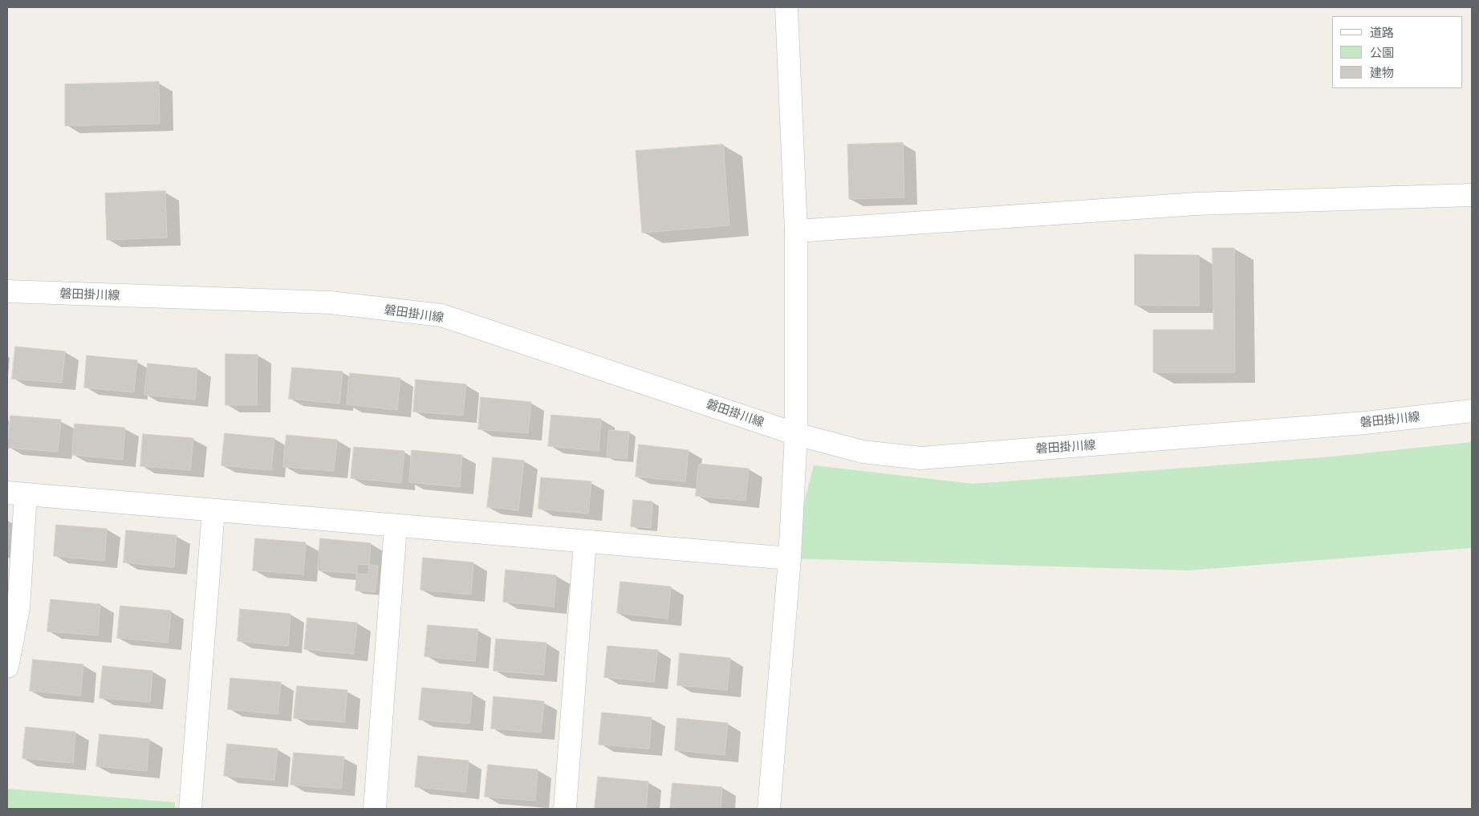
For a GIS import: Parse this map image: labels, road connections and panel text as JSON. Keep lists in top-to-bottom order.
{
  "streets": {
    "street": ["磐田掛川線"]
  },
  "legend": ["道路", "公園", "建物"]
}
